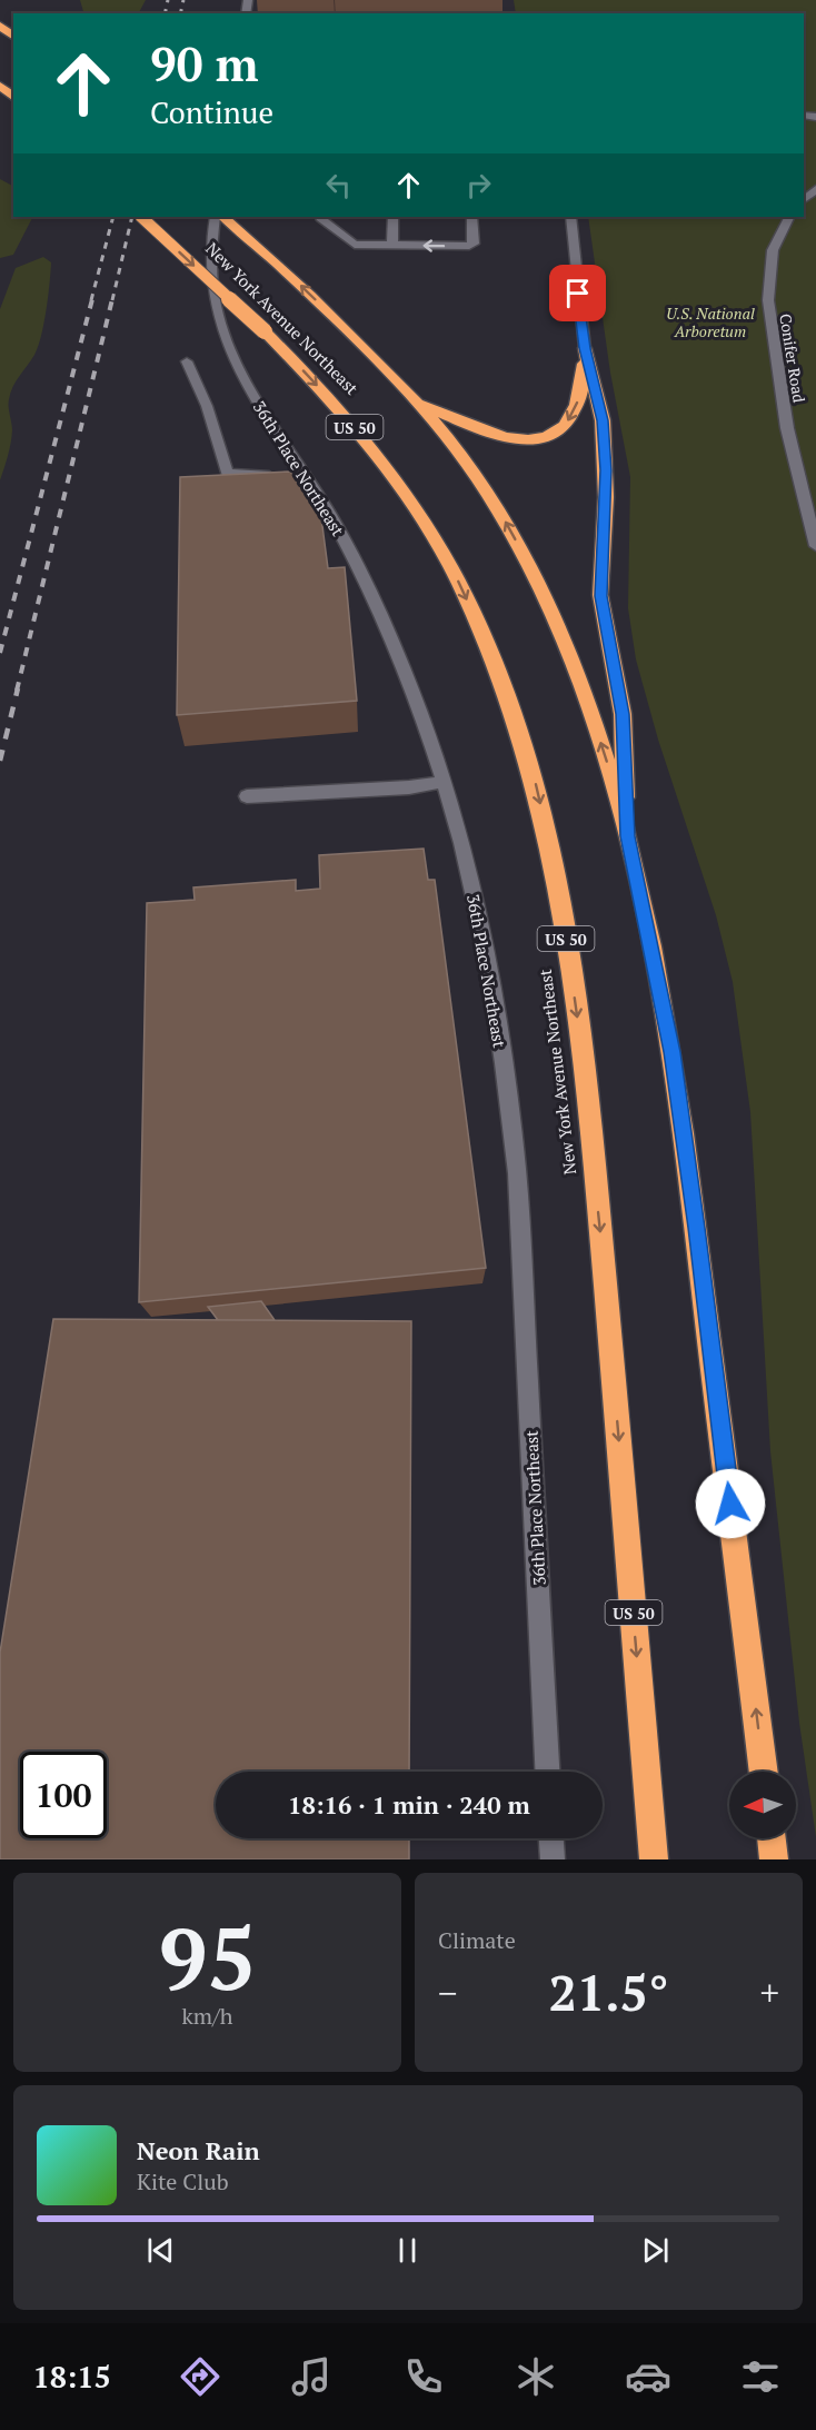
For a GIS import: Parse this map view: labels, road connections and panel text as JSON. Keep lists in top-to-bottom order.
{
  "streets": {
    "highway": ["New York Avenue Northeast", "US 50"],
    "street": ["Conifer Road", "36th Place Northeast"]
  },
  "parks": ["U.S. National Arboretum"],
  "north": "left",
  "page": {
    "turn": ["90 m", "Continue"],
    "limit": "100",
    "trip": "18:16 · 1 min · 240 m",
    "tile": [
      ["95", "km/h"],
      "Climate"
    ],
    "heat": ["−", "21.5°", "+"],
    "song": ["Neon Rain", "Kite Club"],
    "tabs": "18:15"
  }
}
